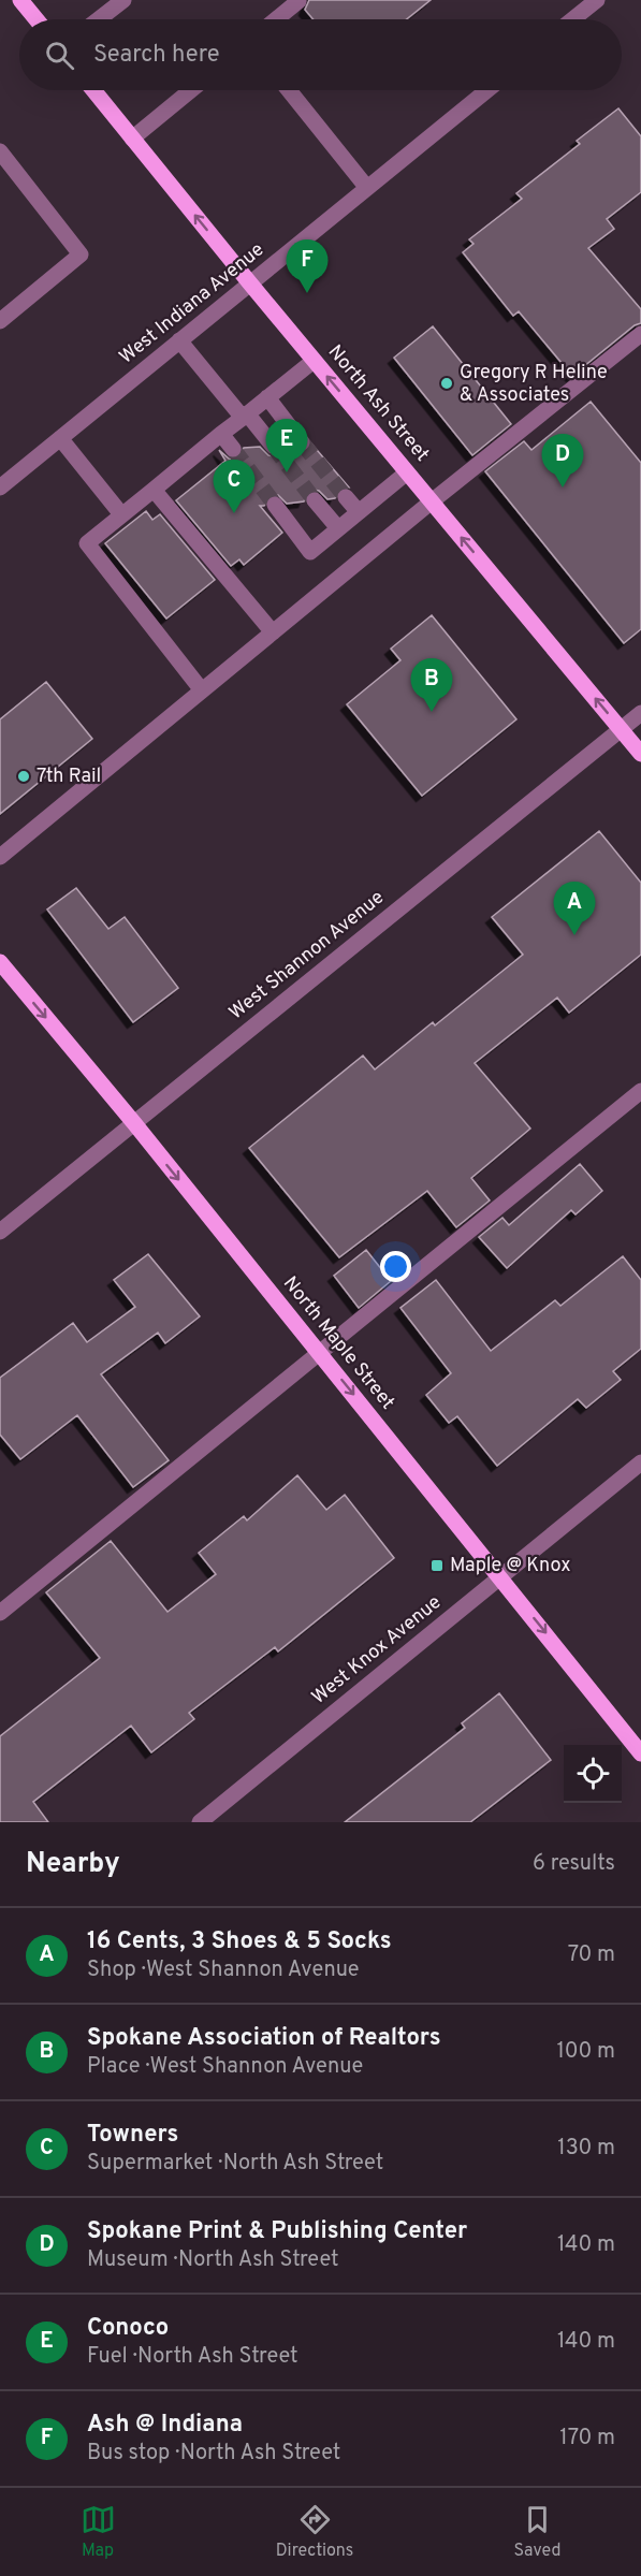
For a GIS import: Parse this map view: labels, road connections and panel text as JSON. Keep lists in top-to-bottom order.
{
  "streets": {
    "main road": ["North Ash Street", "North Maple Street"],
    "street": ["West Indiana Avenue", "West Shannon Avenue", "West Knox Avenue"]
  },
  "crossings": [
    ["West Indiana Avenue", "North Ash Street"],
    ["North Ash Street", "West Shannon Avenue"],
    ["West Shannon Avenue", "North Maple Street"],
    ["North Maple Street", "West Knox Avenue"]
  ],
  "one_way": ["North Ash Street", "North Maple Street"],
  "places": {
    "other": ["Gregory R Heline & Associates", "7th Rail"],
    "transit": ["Maple @ Knox"]
  },
  "page": {
    "search": "Search here",
    "pins": [
      "F",
      "E",
      "D",
      "C",
      "B",
      "A"
    ],
    "heading": ["Nearby", "6 results"],
    "list": [
      {
        "mark": "A",
        "name": "16 Cents, 3 Shoes & 5 Socks",
        "note": "Shop · West Shannon Avenue",
        "value": "70 m"
      },
      {
        "mark": "B",
        "name": "Spokane Association of Realtors",
        "note": "Place · West Shannon Avenue",
        "value": "100 m"
      },
      {
        "mark": "C",
        "name": "Towners",
        "note": "Supermarket · North Ash Street",
        "value": "130 m"
      },
      {
        "mark": "D",
        "name": "Spokane Print & Publishing Center",
        "note": "Museum · North Ash Street",
        "value": "140 m"
      },
      {
        "mark": "E",
        "name": "Conoco",
        "note": "Fuel · North Ash Street",
        "value": "140 m"
      },
      {
        "mark": "F",
        "name": "Ash @ Indiana",
        "note": "Bus stop · North Ash Street",
        "value": "170 m"
      }
    ],
    "nav": ["Map", "Directions", "Saved"]
  }
}
